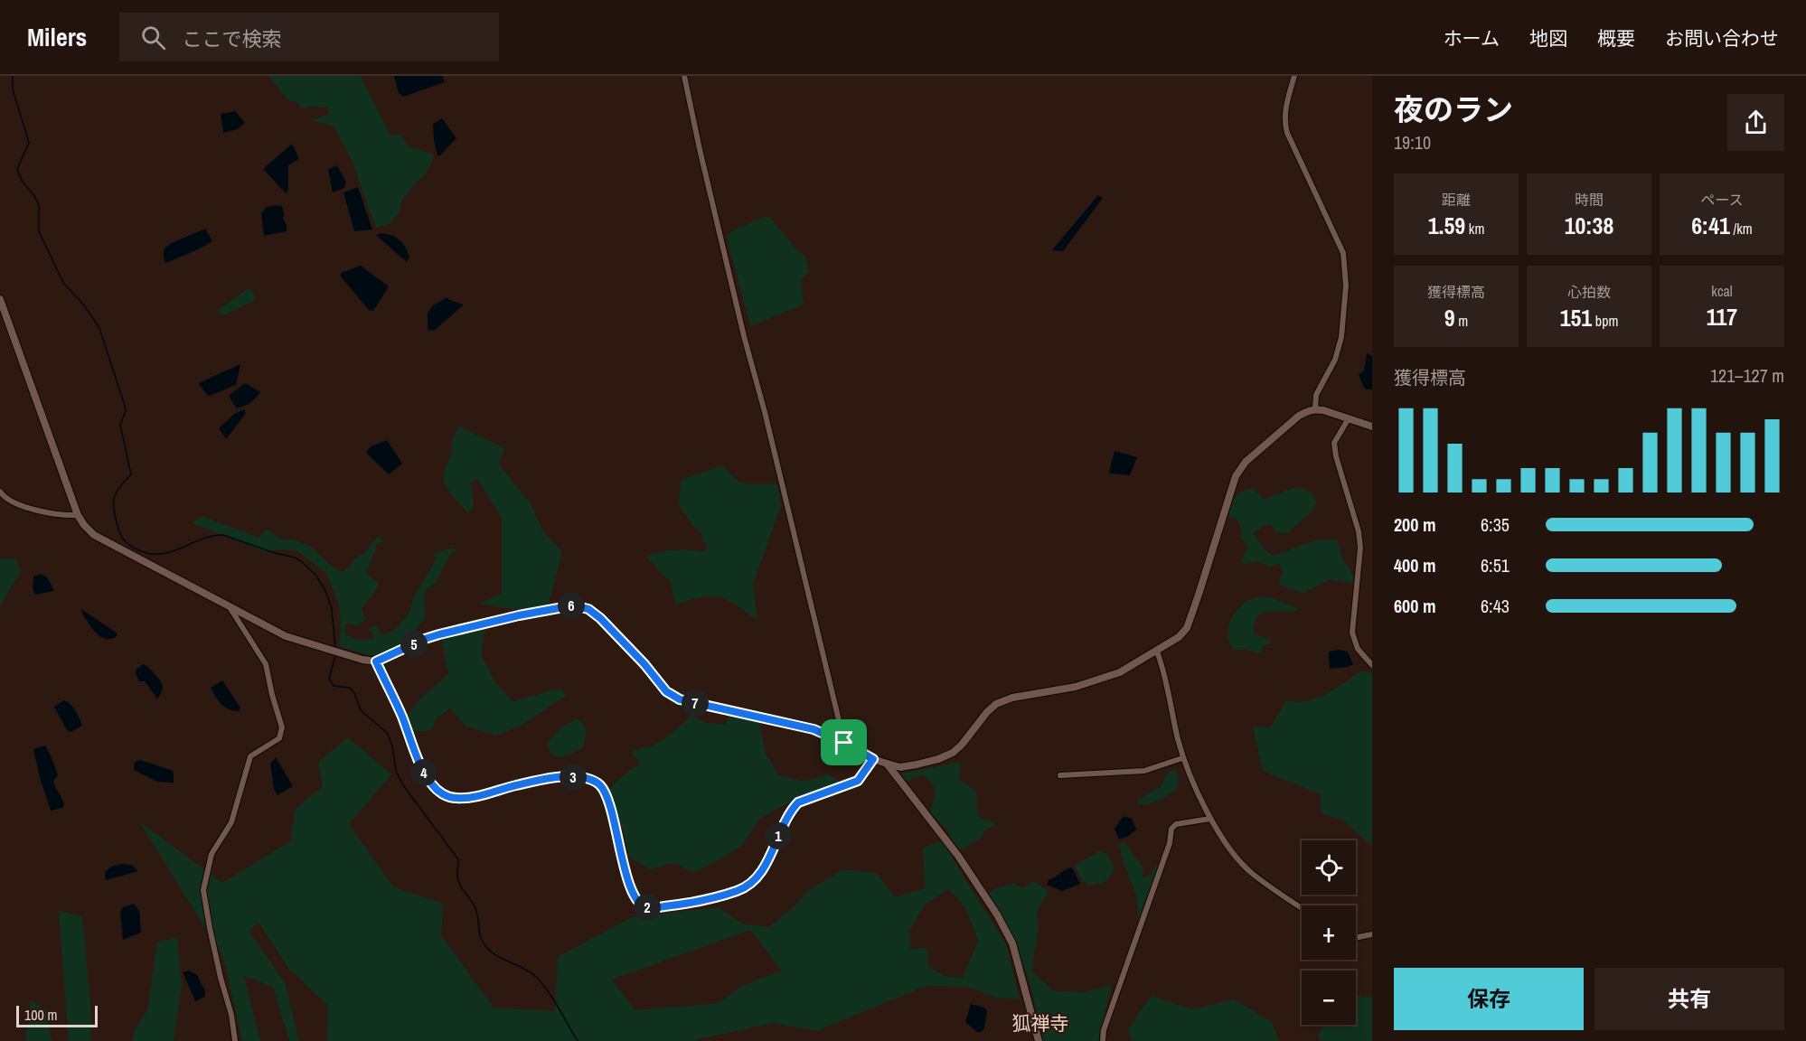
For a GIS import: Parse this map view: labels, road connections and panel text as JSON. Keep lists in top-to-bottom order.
{
  "districts": ["狐禅寺"],
  "scale_bar": "100 m",
  "page": {
    "header": "Milers",
    "search": "ここで検索",
    "nav": [
      "ホーム",
      "地図",
      "概要",
      "お問い合わせ"
    ],
    "heading": ["夜のラン", "19:10"],
    "stats": [
      ["距離", "1.59 km"],
      ["時間", "10:38"],
      ["ペース", "6:41 /km"],
      ["獲得標高", "9 m"],
      ["心拍数", "151 bpm"],
      ["kcal", "117"]
    ],
    "chart": ["獲得標高", "121–127 m"],
    "list": [
      {
        "name": "200 m",
        "note": "6:35"
      },
      {
        "name": "400 m",
        "note": "6:51"
      },
      {
        "name": "600 m",
        "note": "6:43"
      }
    ],
    "pins": [
      "6",
      "5",
      "7",
      "4",
      "3",
      "1",
      "2"
    ],
    "map_buttons": ["+", "−"],
    "buttons": ["保存", "共有"],
    "scale": "100 m"
  }
}
